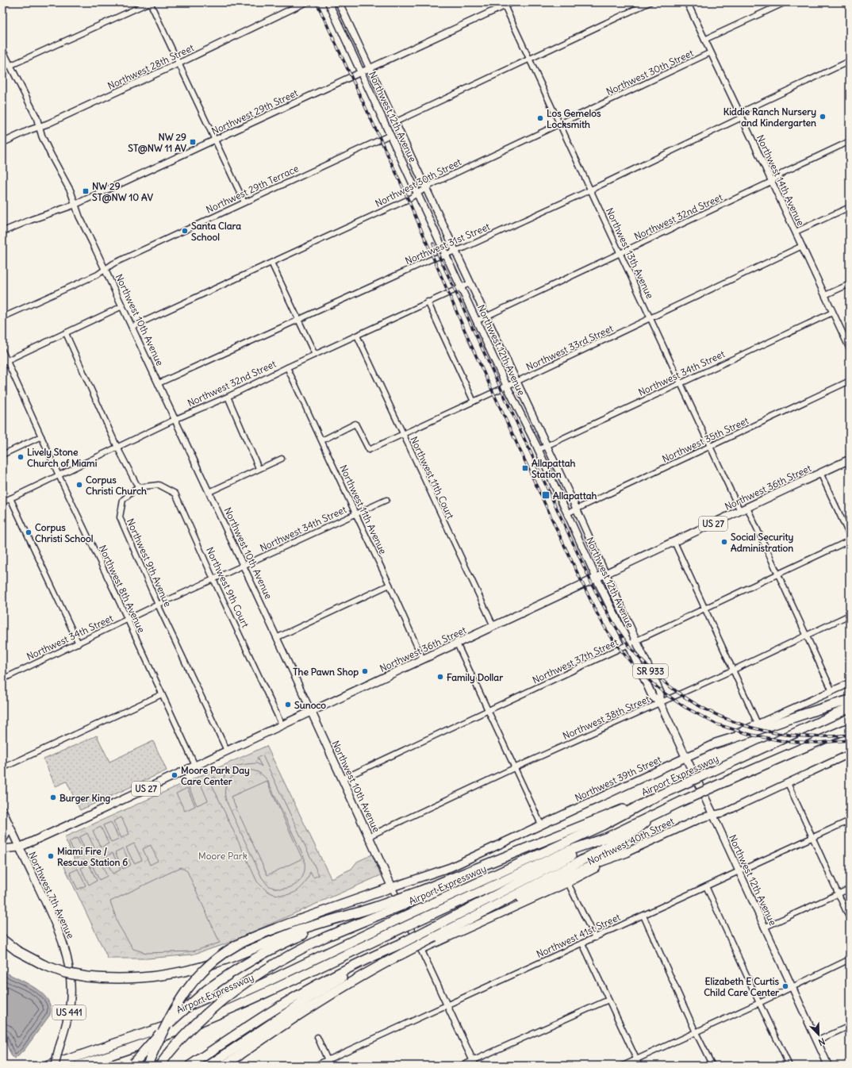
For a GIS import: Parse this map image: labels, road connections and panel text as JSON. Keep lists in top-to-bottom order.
{
  "streets": {
    "highway": ["Airport Expressway"],
    "main road": [
      "Northwest 12th Avenue",
      "Northwest 10th Avenue",
      "Northwest 36th Street",
      "US 27",
      "SR 933",
      "Northwest 39th Street",
      "Northwest 40th Street",
      "Northwest 7th Avenue",
      "US 441"
    ],
    "street": [
      "Northwest 28th Street",
      "Northwest 30th Street",
      "Northwest 29th Street",
      "Northwest 14th Avenue",
      "Northwest 29th Terrace",
      "Northwest 32nd Street",
      "Northwest 31st Street",
      "Northwest 13th Avenue",
      "Northwest 33rd Street",
      "Northwest 34th Street",
      "Northwest 35th Street",
      "Northwest 11th Court",
      "Northwest 11th Avenue",
      "Northwest 9th Avenue",
      "Northwest 9th Court",
      "Northwest 8th Avenue",
      "Northwest 37th Street",
      "Northwest 38th Street",
      "Northwest 41st Street"
    ]
  },
  "crossings": [
    ["Northwest 28th Street", "Northwest 10th Avenue"],
    ["Northwest 30th Street", "Northwest 12th Avenue"],
    ["Northwest 30th Street", "Northwest 14th Avenue"],
    ["Northwest 30th Street", "Northwest 13th Avenue"],
    ["Northwest 30th Street", "Northwest 10th Avenue"],
    ["Northwest 29th Street", "Northwest 12th Avenue"],
    ["Northwest 29th Street", "Northwest 13th Avenue"],
    ["Northwest 29th Street", "Northwest 10th Avenue"],
    ["Northwest 12th Avenue", "Northwest 29th Terrace"],
    ["Northwest 12th Avenue", "Northwest 32nd Street"],
    ["Northwest 12th Avenue", "Northwest 31st Street"],
    ["Northwest 12th Avenue", "Northwest 33rd Street"],
    ["Northwest 12th Avenue", "Northwest 34th Street"],
    ["Northwest 12th Avenue", "Northwest 35th Street"],
    ["Northwest 12th Avenue", "Northwest 36th Street"],
    ["Northwest 12th Avenue", "Northwest 37th Street"],
    ["Northwest 12th Avenue", "Northwest 38th Street"],
    ["Northwest 12th Avenue", "Northwest 39th Street"],
    ["Northwest 12th Avenue", "Northwest 40th Street"],
    ["Northwest 12th Avenue", "Northwest 41st Street"],
    ["Northwest 14th Avenue", "Northwest 32nd Street"],
    ["Northwest 14th Avenue", "Northwest 31st Street"],
    ["Northwest 14th Avenue", "Northwest 33rd Street"],
    ["Northwest 14th Avenue", "Northwest 34th Street"],
    ["Northwest 29th Terrace", "Northwest 10th Avenue"],
    ["Northwest 32nd Street", "Northwest 13th Avenue"],
    ["Northwest 32nd Street", "Northwest 10th Avenue"],
    ["Northwest 32nd Street", "Northwest 11th Court"],
    ["Northwest 32nd Street", "Northwest 11th Avenue"],
    ["Northwest 32nd Street", "Northwest 8th Avenue"],
    ["Northwest 31st Street", "Northwest 13th Avenue"],
    ["Northwest 31st Street", "Northwest 10th Avenue"],
    ["Northwest 13th Avenue", "Northwest 33rd Street"],
    ["Northwest 13th Avenue", "Northwest 34th Street"],
    ["Northwest 13th Avenue", "Northwest 35th Street"],
    ["Northwest 13th Avenue", "Northwest 36th Street"],
    ["Northwest 10th Avenue", "Northwest 34th Street"],
    ["Northwest 10th Avenue", "Northwest 36th Street"],
    ["Northwest 10th Avenue", "Northwest 37th Street"],
    ["Northwest 10th Avenue", "Northwest 38th Street"],
    ["Northwest 10th Avenue", "Northwest 39th Street"],
    ["Northwest 10th Avenue", "Northwest 40th Street"],
    ["Northwest 10th Avenue", "Northwest 41st Street"],
    ["Northwest 33rd Street", "Northwest 11th Court"],
    ["Northwest 33rd Street", "Northwest 11th Avenue"],
    ["Northwest 34th Street", "Northwest 11th Avenue"],
    ["Northwest 34th Street", "Northwest 9th Avenue"],
    ["Northwest 34th Street", "Northwest 9th Court"],
    ["Northwest 34th Street", "Northwest 8th Avenue"],
    ["Northwest 11th Court", "Northwest 36th Street"],
    ["Northwest 36th Street", "Northwest 11th Avenue"],
    ["Northwest 36th Street", "Northwest 9th Avenue"],
    ["Northwest 36th Street", "Northwest 9th Court"],
    ["Northwest 36th Street", "Northwest 8th Avenue"],
    ["Northwest 36th Street", "Northwest 7th Avenue"],
    ["Northwest 9th Avenue", "Northwest 9th Court"]
  ],
  "parks": ["Moore Park"],
  "places": {
    "other": [
      "Kiddie Ranch Nursery and Kindergarten",
      "Los Gemelos Locksmith",
      "Santa Clara School",
      "Lively Stone Church of Miami",
      "Corpus Christi Church",
      "Corpus Christi School",
      "Social Security Administration",
      "The Pawn Shop",
      "Family Dollar",
      "Sunoco",
      "Moore Park Day Care Center",
      "Burger King",
      "Miami Fire / Rescue Station 6",
      "Elizabeth E Curtis Child Care Center"
    ],
    "transit": [
      "NW 29 ST@NW 11 AV",
      "NW 29 ST@NW 10 AV",
      "Allapattah Station",
      "Allapattah"
    ]
  },
  "north": "bottom right"
}
